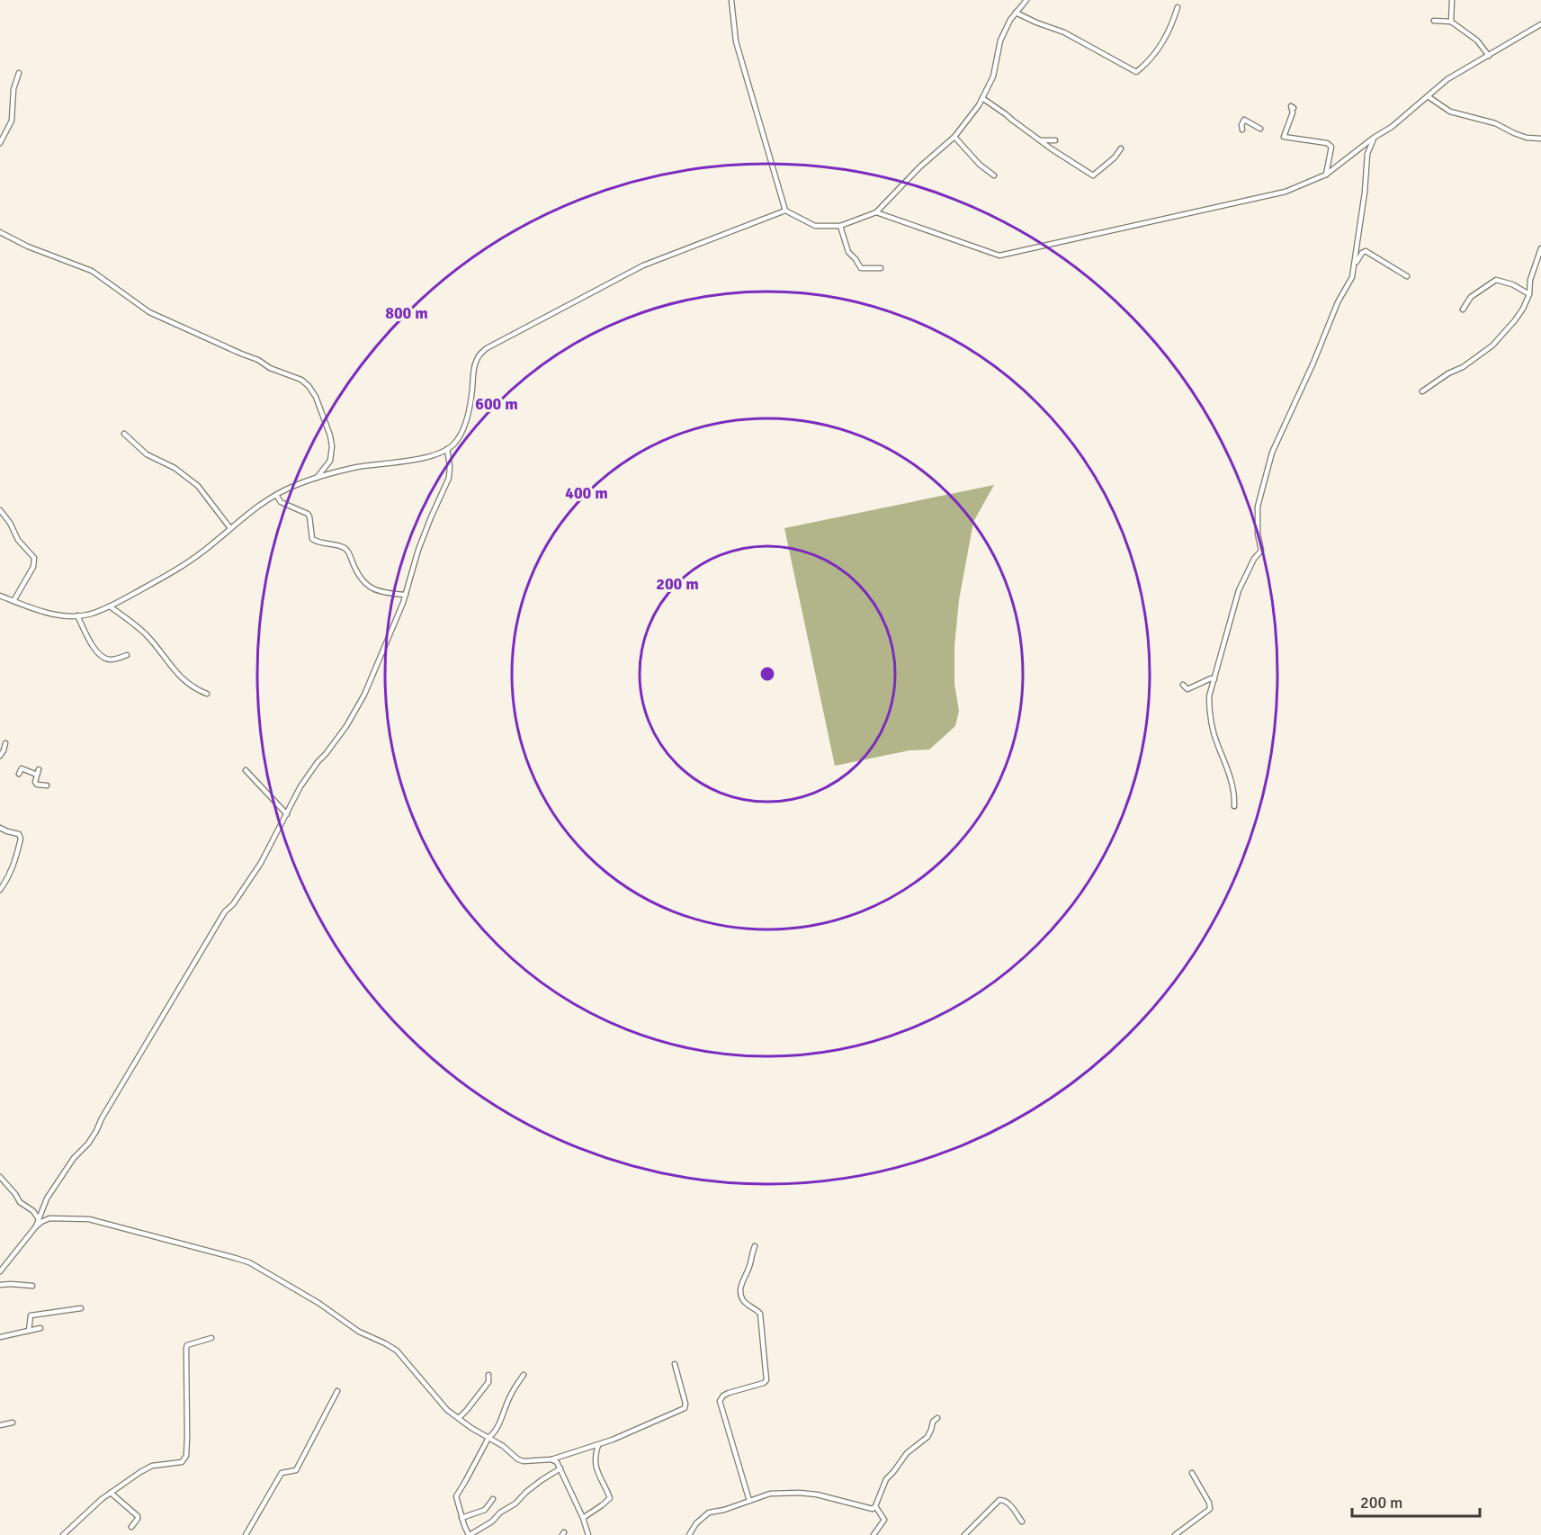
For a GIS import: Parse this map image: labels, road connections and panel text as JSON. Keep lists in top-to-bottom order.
{
  "scale_bar": "200 m",
  "rings": [
    "800 m",
    "600 m",
    "400 m",
    "200 m"
  ]
}
